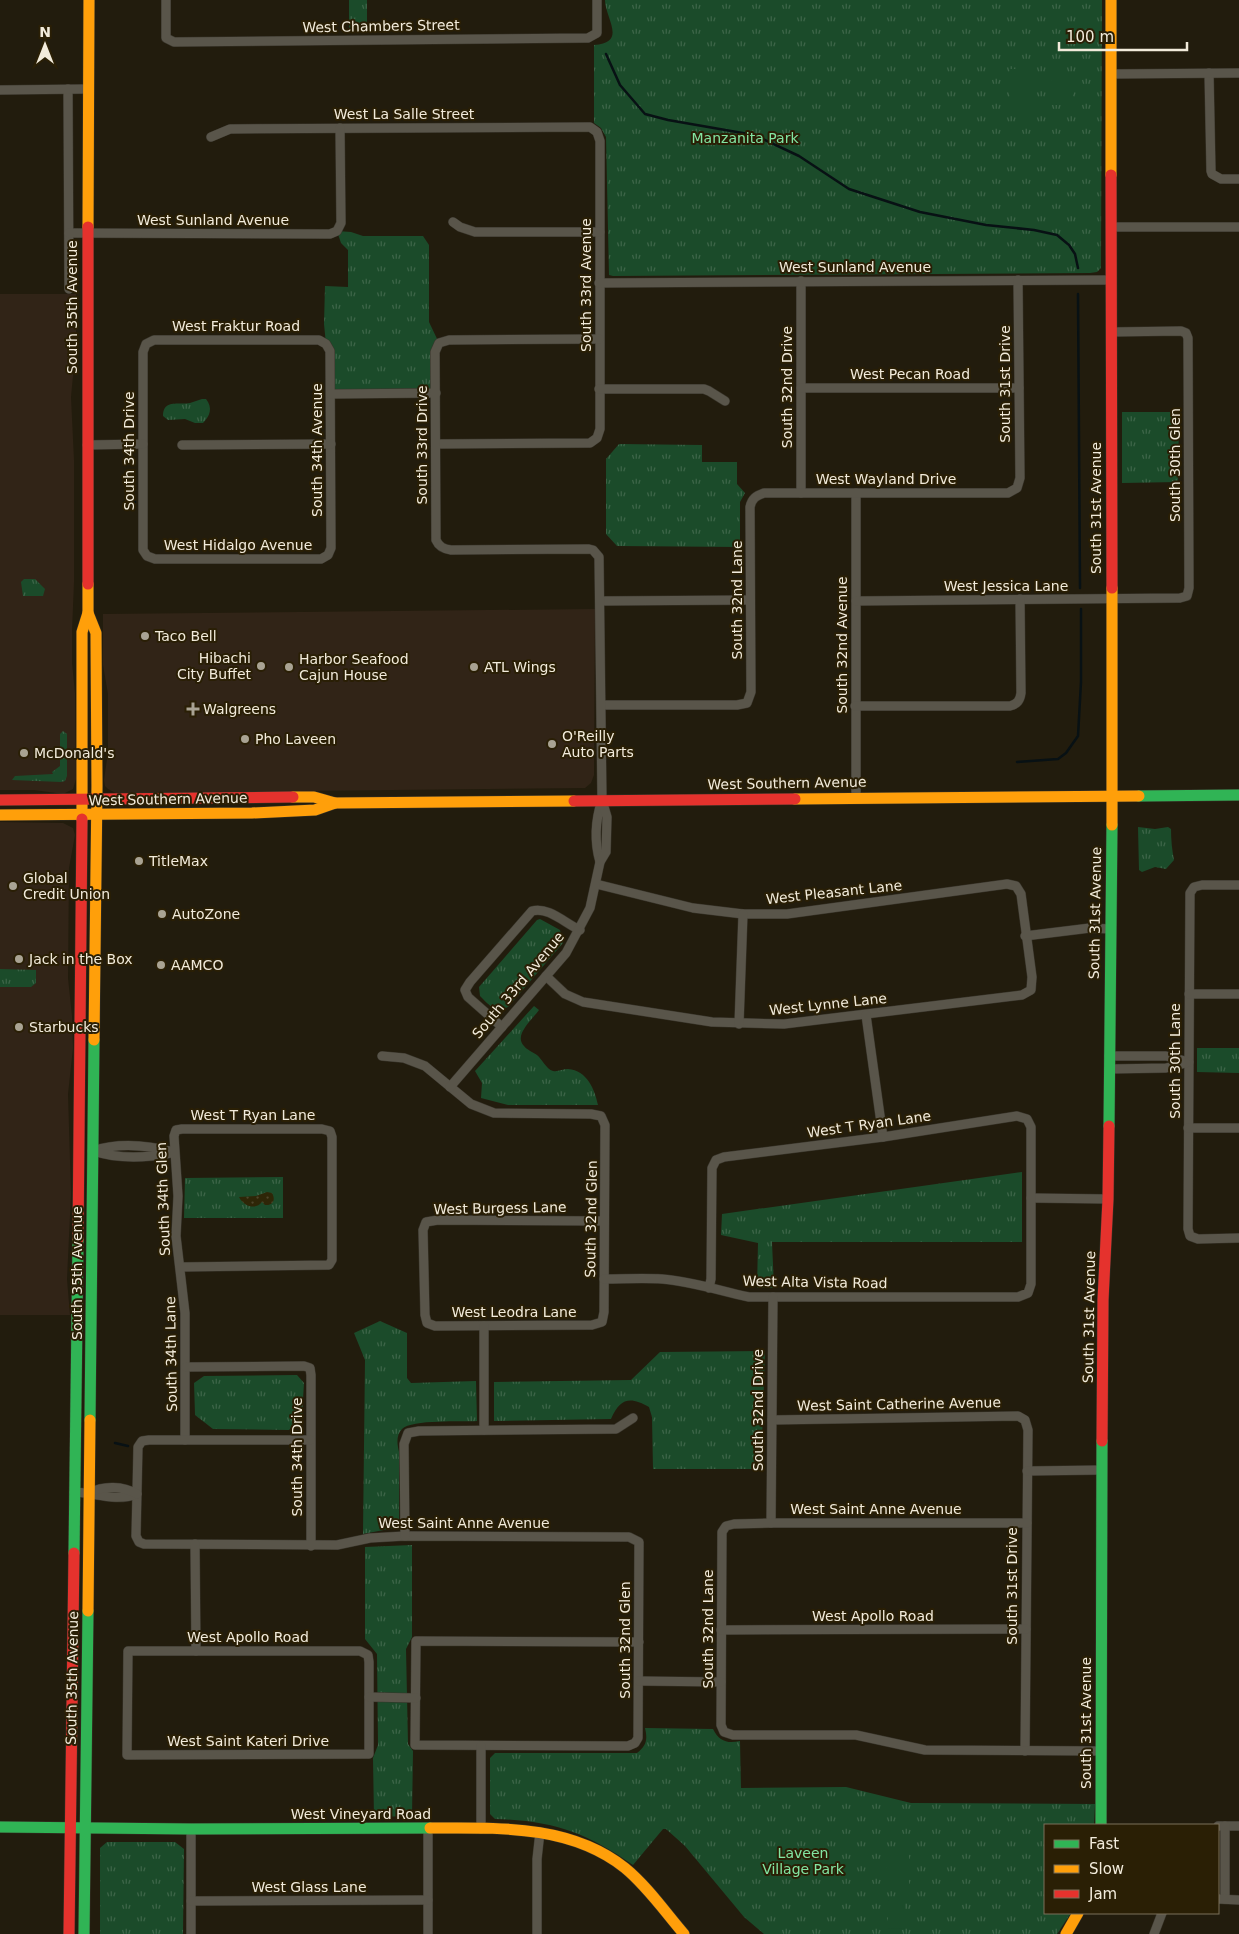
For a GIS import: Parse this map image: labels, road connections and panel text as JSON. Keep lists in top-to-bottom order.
{
  "streets": {
    "main road": [
      "South 35th Avenue",
      "South 31st Avenue",
      "West Southern Avenue",
      "West Vineyard Road"
    ],
    "street": [
      "West Chambers Street",
      "West La Salle Street",
      "West Sunland Avenue",
      "South 33rd Avenue",
      "West Fraktur Road",
      "West Pecan Road",
      "South 31st Drive",
      "South 32nd Drive",
      "South 33rd Drive",
      "South 34th Avenue",
      "South 34th Drive",
      "South 30th Glen",
      "West Wayland Drive",
      "West Hidalgo Avenue",
      "West Jessica Lane",
      "South 32nd Lane",
      "South 32nd Avenue",
      "West Pleasant Lane",
      "West Lynne Lane",
      "South 30th Lane",
      "West T Ryan Lane",
      "South 34th Glen",
      "West Burgess Lane",
      "South 32nd Glen",
      "West Alta Vista Road",
      "West Leodra Lane",
      "South 34th Lane",
      "West Saint Catherine Avenue",
      "West Saint Anne Avenue",
      "West Apollo Road",
      "West Saint Kateri Drive",
      "West Glass Lane"
    ]
  },
  "crossings": [
    ["West La Salle Street", "West Sunland Avenue"],
    ["West La Salle Street", "South 33rd Avenue"],
    ["West Sunland Avenue", "South 33rd Avenue"],
    ["West Sunland Avenue", "South 35th Avenue"],
    ["West Sunland Avenue", "South 31st Drive"],
    ["West Sunland Avenue", "South 32nd Drive"],
    ["West Sunland Avenue", "South 31st Avenue"],
    ["South 33rd Avenue", "South 33rd Drive"],
    ["South 33rd Avenue", "South 32nd Lane"],
    ["South 33rd Avenue", "West Southern Avenue"],
    ["South 33rd Avenue", "West Pleasant Lane"],
    ["South 33rd Avenue", "West Lynne Lane"],
    ["South 33rd Avenue", "South 32nd Glen"],
    ["South 35th Avenue", "West Southern Avenue"],
    ["South 35th Avenue", "West Vineyard Road"],
    ["West Fraktur Road", "South 34th Avenue"],
    ["West Fraktur Road", "South 34th Drive"],
    ["West Pecan Road", "South 31st Drive"],
    ["West Pecan Road", "South 32nd Drive"],
    ["South 31st Drive", "West Wayland Drive"],
    ["South 31st Drive", "South 32nd Lane"],
    ["South 31st Drive", "West Saint Catherine Avenue"],
    ["South 31st Drive", "West Saint Anne Avenue"],
    ["South 31st Drive", "West Apollo Road"],
    ["South 32nd Drive", "West Wayland Drive"],
    ["South 32nd Drive", "West Alta Vista Road"],
    ["South 32nd Drive", "West Saint Catherine Avenue"],
    ["South 32nd Drive", "West Saint Anne Avenue"],
    ["South 34th Avenue", "West Hidalgo Avenue"],
    ["South 34th Drive", "West Hidalgo Avenue"],
    ["South 34th Drive", "South 34th Lane"],
    ["South 34th Drive", "West Saint Anne Avenue"],
    ["South 30th Glen", "South 31st Avenue"],
    ["South 30th Glen", "West Jessica Lane"],
    ["West Wayland Drive", "South 32nd Lane"],
    ["West Wayland Drive", "South 32nd Avenue"],
    ["South 31st Avenue", "West Jessica Lane"],
    ["South 31st Avenue", "West Southern Avenue"],
    ["West Jessica Lane", "South 32nd Avenue"],
    ["South 32nd Lane", "West Saint Anne Avenue"],
    ["South 32nd Lane", "West Apollo Road"],
    ["South 32nd Avenue", "West Southern Avenue"],
    ["West Pleasant Lane", "West Lynne Lane"],
    ["West T Ryan Lane", "South 34th Glen"],
    ["West T Ryan Lane", "West Alta Vista Road"],
    ["West T Ryan Lane", "South 34th Lane"],
    ["South 34th Glen", "South 34th Lane"],
    ["West Burgess Lane", "South 32nd Glen"],
    ["West Burgess Lane", "West Leodra Lane"],
    ["South 32nd Glen", "West Alta Vista Road"],
    ["South 32nd Glen", "West Leodra Lane"],
    ["South 32nd Glen", "West Saint Anne Avenue"],
    ["West Apollo Road", "West Saint Kateri Drive"]
  ],
  "parks": ["Manzanita Park", "Laveen Village Park"],
  "places": {
    "other": [
      "Taco Bell",
      "Hibachi City Buffet",
      "Harbor Seafood Cajun House",
      "ATL Wings",
      "Pho Laveen",
      "O'Reilly Auto Parts",
      "McDonald's",
      "TitleMax",
      "Global Credit Union",
      "AutoZone",
      "Jack in the Box",
      "AAMCO",
      "Starbucks"
    ],
    "health": ["Walgreens"]
  },
  "legend": ["Fast", "Slow", "Jam"],
  "scale_bar": "100 m",
  "north": "top"
}
